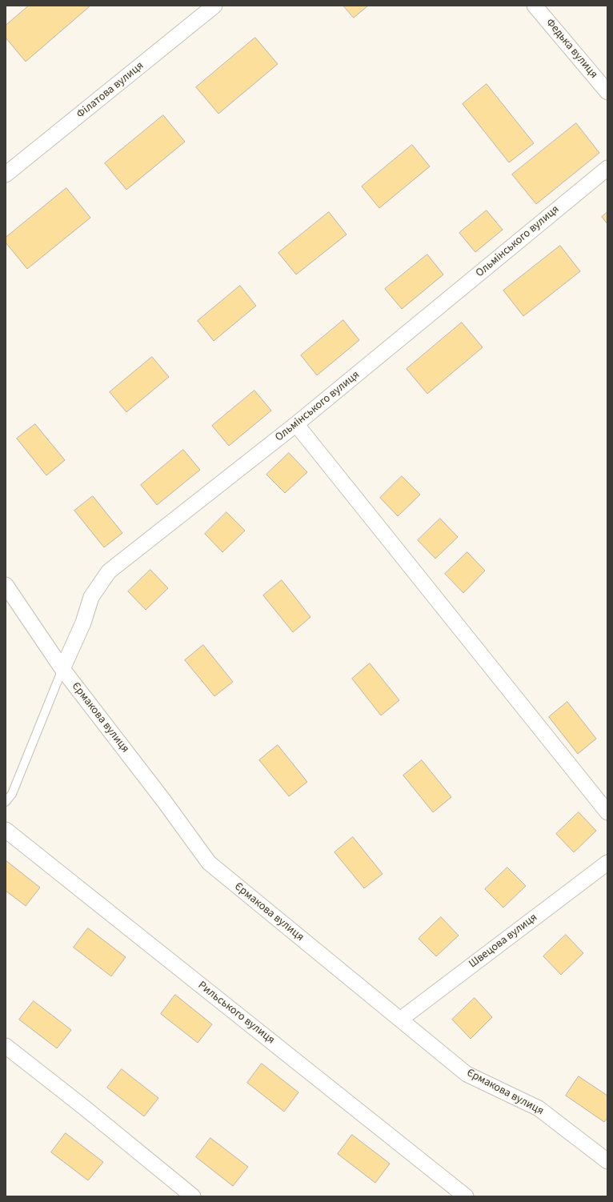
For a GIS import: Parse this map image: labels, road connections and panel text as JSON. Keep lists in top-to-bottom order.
{
  "streets": {
    "street": [
      "Федька вулиця",
      "Філатова вулиця",
      "Ольмінського вулиця",
      "Єрмакова вулиця",
      "Швецова вулиця",
      "Рильського вулиця"
    ]
  },
  "crossings": [
    ["Ольмінського вулиця", "Єрмакова вулиця"],
    ["Єрмакова вулиця", "Швецова вулиця"]
  ]
}
